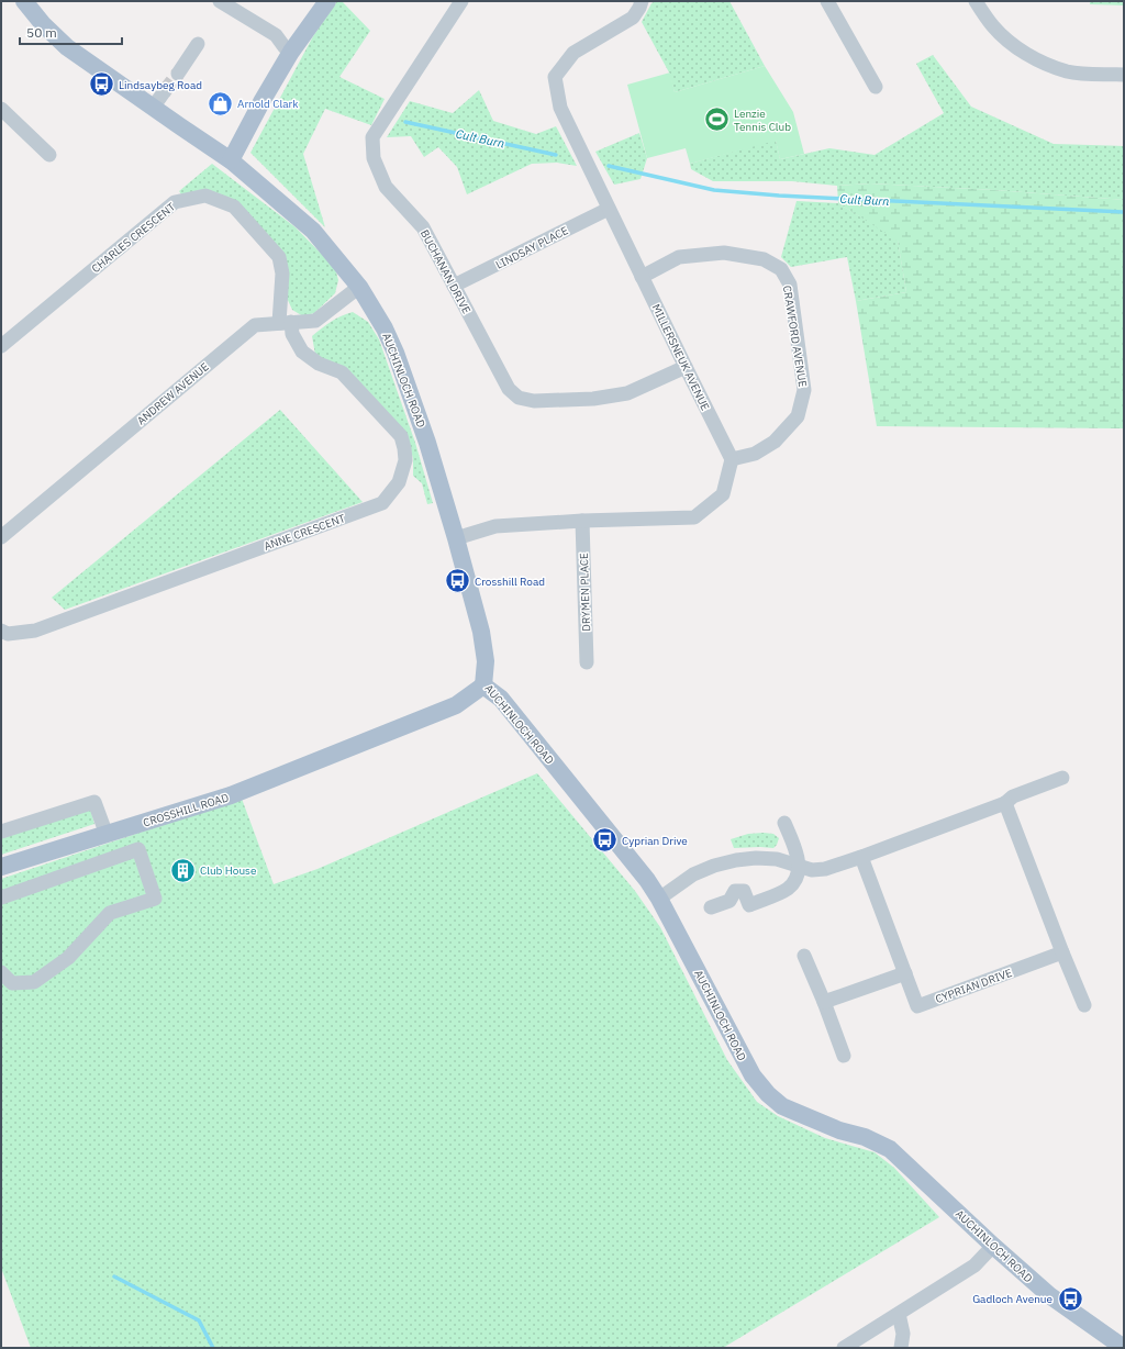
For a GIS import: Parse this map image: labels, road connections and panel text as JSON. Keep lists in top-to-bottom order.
{
  "streets": {
    "main road": ["AUCHINLOCH ROAD", "CROSSHILL ROAD"],
    "street": [
      "CHARLES CRESCENT",
      "LINDSAY PLACE",
      "BUCHANAN DRIVE",
      "CRAWFORD AVENUE",
      "MILLERSNEUK AVENUE",
      "ANDREW AVENUE",
      "ANNE CRESCENT",
      "DRYMEN PLACE",
      "CYPRIAN DRIVE"
    ]
  },
  "crossings": [
    ["CHARLES CRESCENT", "ANDREW AVENUE"],
    ["CHARLES CRESCENT", "ANNE CRESCENT"],
    ["LINDSAY PLACE", "BUCHANAN DRIVE"],
    ["LINDSAY PLACE", "MILLERSNEUK AVENUE"],
    ["BUCHANAN DRIVE", "MILLERSNEUK AVENUE"],
    ["CRAWFORD AVENUE", "MILLERSNEUK AVENUE"],
    ["AUCHINLOCH ROAD", "ANDREW AVENUE"],
    ["AUCHINLOCH ROAD", "CROSSHILL ROAD"],
    ["ANDREW AVENUE", "ANNE CRESCENT"]
  ],
  "water": ["Cult Burn"],
  "places": {
    "bus stop": [
      "Lindsaybeg Road",
      "Crosshill Road",
      "Cyprian Drive",
      "Gadloch Avenue"
    ],
    "shop": ["Arnold Clark"],
    "sports": ["Lenzie Tennis Club"],
    "building": ["Club House"]
  },
  "scale_bar": "50 m"
}
